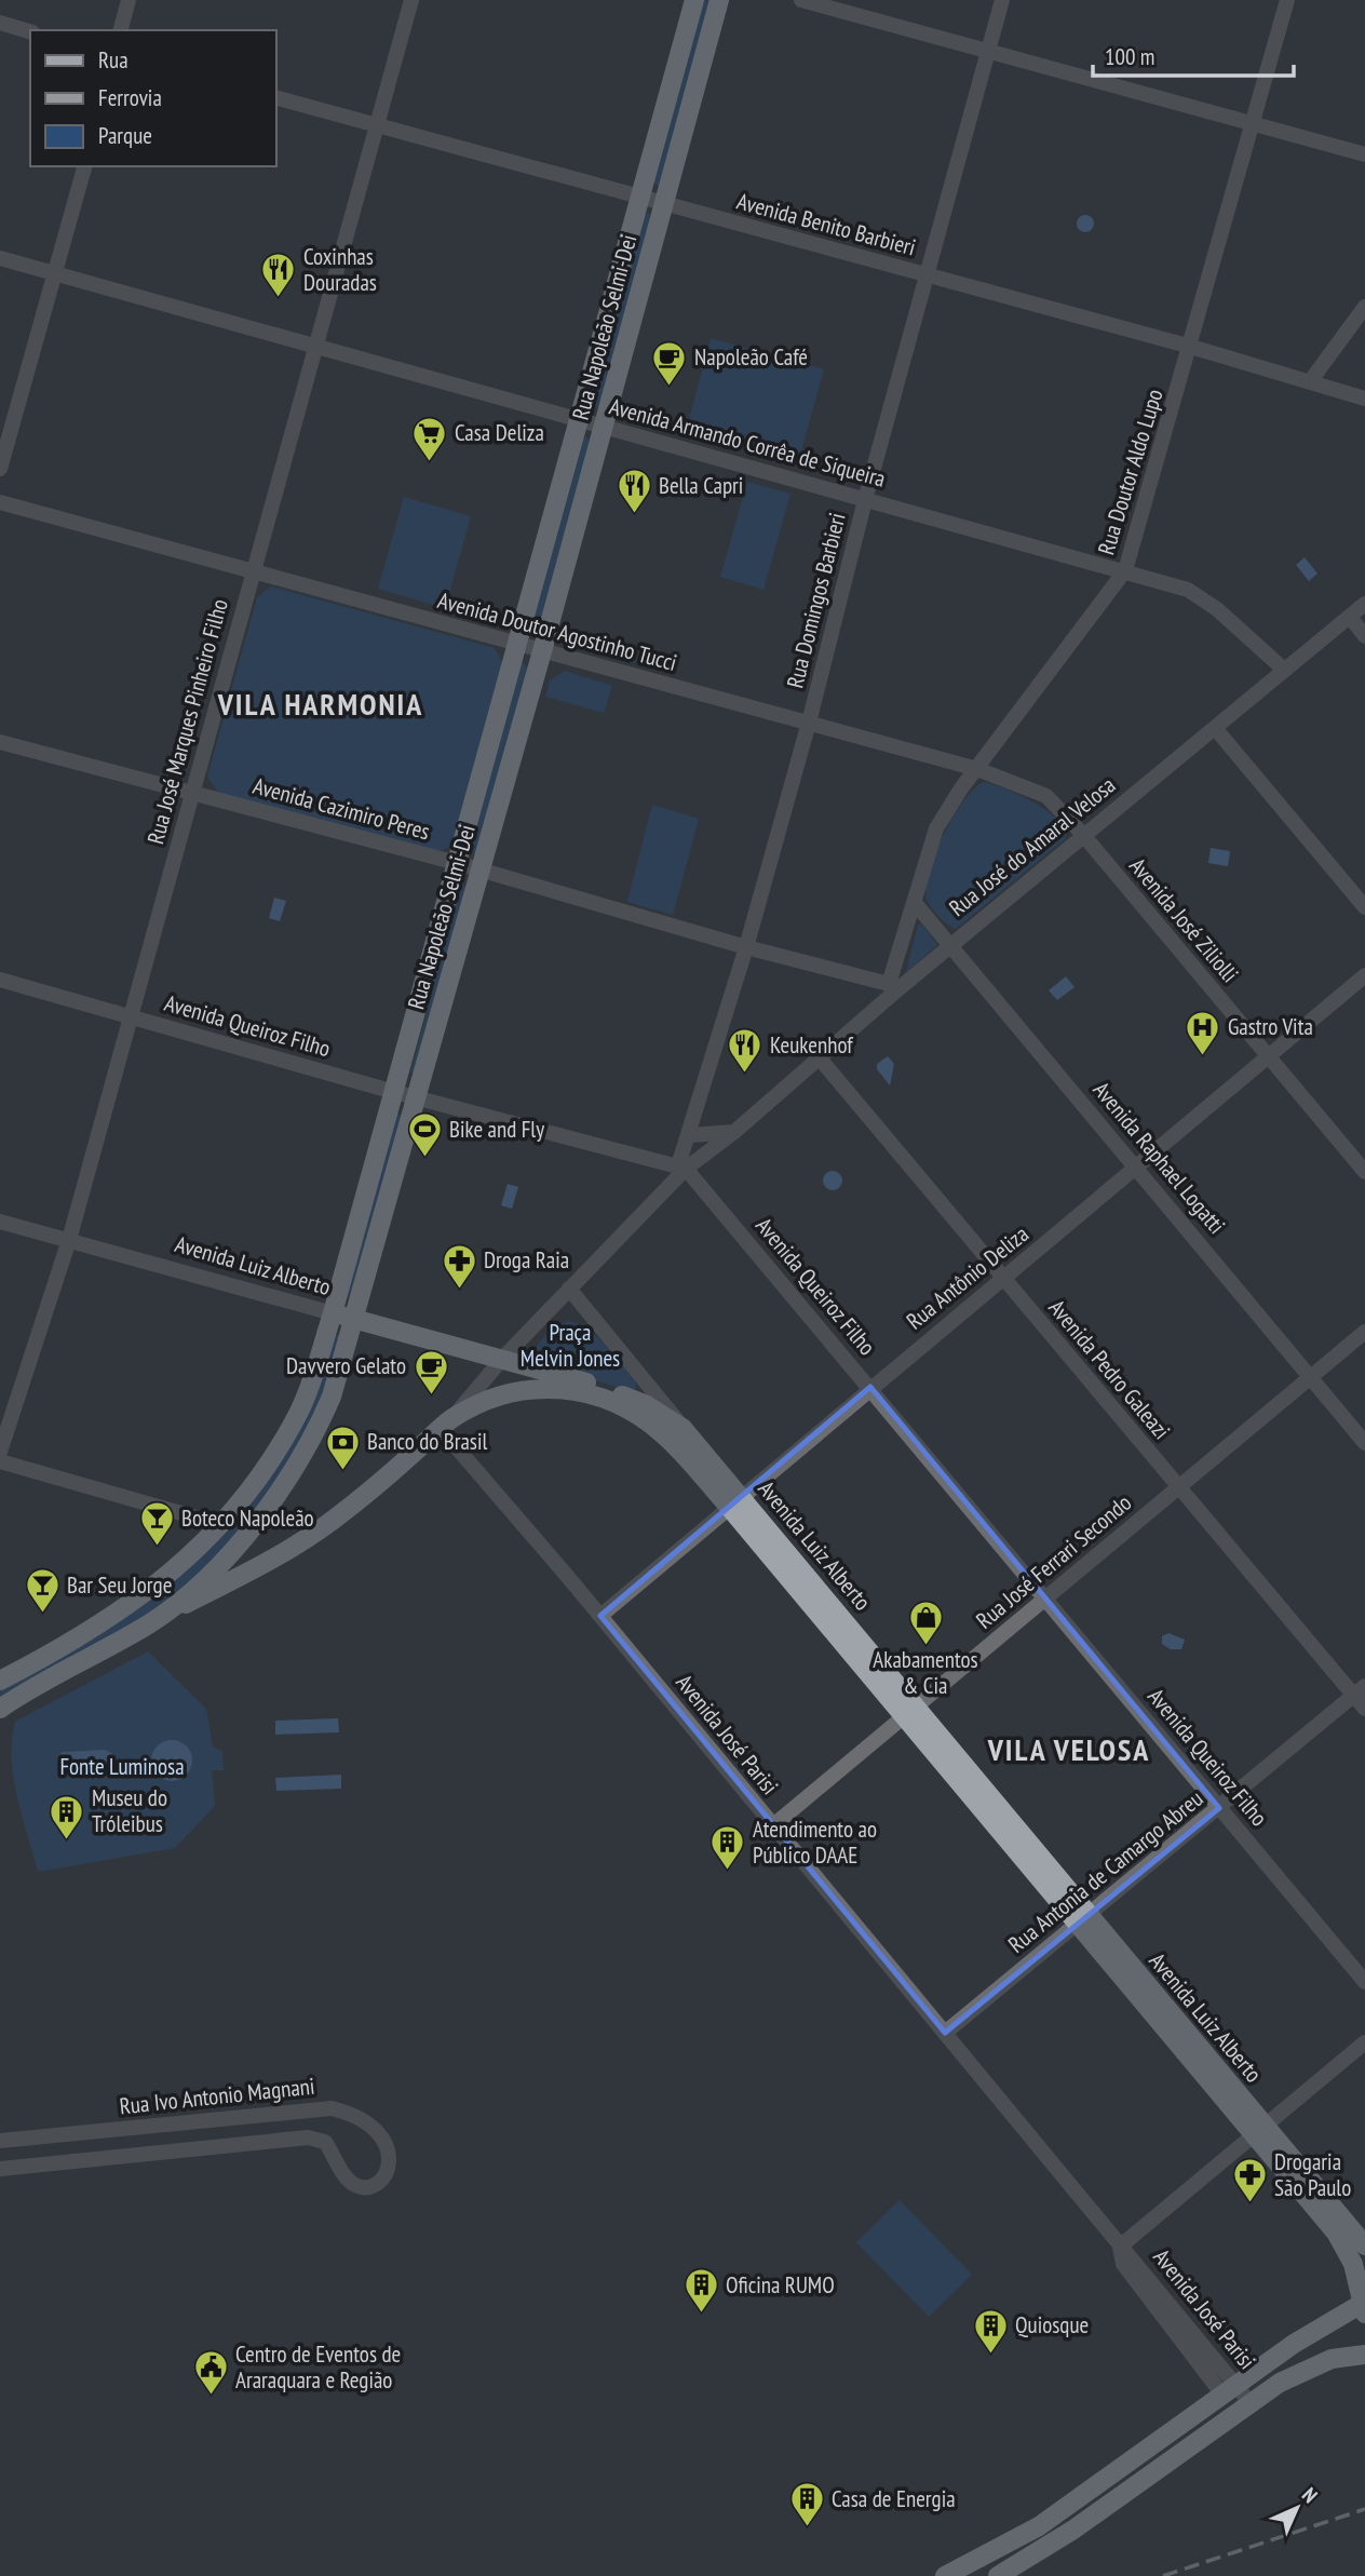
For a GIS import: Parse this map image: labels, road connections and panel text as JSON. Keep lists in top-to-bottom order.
{
  "streets": {
    "main road": ["Rua Napoleão Selmi-Dei", "Rua José do Amaral Velosa", "Avenida Luiz Alberto"],
    "street": [
      "Avenida Benito Barbieri",
      "Avenida Armando Corrêa de Siqueira",
      "Rua Doutor Aldo Lupo",
      "Rua Domingos Barbieri",
      "Avenida Doutor Agostinho Tucci",
      "Rua José Marques Pinheiro Filho",
      "Avenida Cazimiro Peres",
      "Avenida José Ziliolli",
      "Avenida Queiroz Filho",
      "Avenida Raphael Logatti",
      "Rua Antônio Deliza",
      "Avenida Pedro Galeazi",
      "Rua José Ferrari Secondo",
      "Avenida José Parisi",
      "Rua Antonia de Camargo Abreu",
      "Rua Ivo Antonio Magnani"
    ]
  },
  "crossings": [
    ["Avenida Benito Barbieri", "Rua Napoleão Selmi-Dei"],
    ["Avenida Benito Barbieri", "Rua Doutor Aldo Lupo"],
    ["Avenida Benito Barbieri", "Rua Domingos Barbieri"],
    ["Avenida Benito Barbieri", "Rua José Marques Pinheiro Filho"],
    ["Rua Napoleão Selmi-Dei", "Avenida Armando Corrêa de Siqueira"],
    ["Rua Napoleão Selmi-Dei", "Avenida Doutor Agostinho Tucci"],
    ["Rua Napoleão Selmi-Dei", "Avenida Cazimiro Peres"],
    ["Rua Napoleão Selmi-Dei", "Rua José do Amaral Velosa"],
    ["Rua Napoleão Selmi-Dei", "Avenida Queiroz Filho"],
    ["Rua Napoleão Selmi-Dei", "Avenida Luiz Alberto"],
    ["Avenida Armando Corrêa de Siqueira", "Rua Doutor Aldo Lupo"],
    ["Avenida Armando Corrêa de Siqueira", "Rua Domingos Barbieri"],
    ["Avenida Armando Corrêa de Siqueira", "Rua José Marques Pinheiro Filho"],
    ["Avenida Armando Corrêa de Siqueira", "Rua José do Amaral Velosa"],
    ["Rua Doutor Aldo Lupo", "Avenida Doutor Agostinho Tucci"],
    ["Rua Doutor Aldo Lupo", "Avenida Cazimiro Peres"],
    ["Rua Doutor Aldo Lupo", "Rua José do Amaral Velosa"],
    ["Rua Doutor Aldo Lupo", "Avenida Raphael Logatti"],
    ["Rua Domingos Barbieri", "Avenida Doutor Agostinho Tucci"],
    ["Rua Domingos Barbieri", "Avenida Cazimiro Peres"],
    ["Rua Domingos Barbieri", "Rua José do Amaral Velosa"],
    ["Rua Domingos Barbieri", "Avenida Queiroz Filho"],
    ["Avenida Doutor Agostinho Tucci", "Rua José Marques Pinheiro Filho"],
    ["Avenida Doutor Agostinho Tucci", "Rua José do Amaral Velosa"],
    ["Avenida Doutor Agostinho Tucci", "Avenida José Ziliolli"],
    ["Rua José Marques Pinheiro Filho", "Avenida Cazimiro Peres"],
    ["Rua José Marques Pinheiro Filho", "Avenida Queiroz Filho"],
    ["Rua José Marques Pinheiro Filho", "Avenida Luiz Alberto"],
    ["Avenida Cazimiro Peres", "Rua José do Amaral Velosa"],
    ["Rua José do Amaral Velosa", "Avenida José Ziliolli"],
    ["Rua José do Amaral Velosa", "Avenida Queiroz Filho"],
    ["Rua José do Amaral Velosa", "Avenida Raphael Logatti"],
    ["Rua José do Amaral Velosa", "Avenida Luiz Alberto"],
    ["Rua José do Amaral Velosa", "Avenida Pedro Galeazi"],
    ["Rua José do Amaral Velosa", "Avenida José Parisi"],
    ["Avenida José Ziliolli", "Rua Antônio Deliza"],
    ["Avenida Queiroz Filho", "Rua Antônio Deliza"],
    ["Avenida Queiroz Filho", "Rua José Ferrari Secondo"],
    ["Avenida Queiroz Filho", "Rua Antonia de Camargo Abreu"],
    ["Avenida Raphael Logatti", "Rua Antônio Deliza"],
    ["Avenida Raphael Logatti", "Rua José Ferrari Secondo"],
    ["Avenida Luiz Alberto", "Rua Antônio Deliza"],
    ["Avenida Luiz Alberto", "Rua José Ferrari Secondo"],
    ["Avenida Luiz Alberto", "Rua Antonia de Camargo Abreu"],
    ["Rua Antônio Deliza", "Avenida Pedro Galeazi"],
    ["Rua Antônio Deliza", "Avenida José Parisi"],
    ["Avenida Pedro Galeazi", "Rua José Ferrari Secondo"],
    ["Avenida Pedro Galeazi", "Rua Antonia de Camargo Abreu"],
    ["Rua José Ferrari Secondo", "Avenida José Parisi"],
    ["Avenida José Parisi", "Rua Antonia de Camargo Abreu"]
  ],
  "districts": ["VILA HARMONIA", "VILA VELOSA"],
  "parks": ["Praça Melvin Jones", "Fonte Luminosa"],
  "places": {
    "restaurant": ["Coxinhas Douradas", "Bella Capri", "Keukenhof"],
    "cafe": ["Napoleão Café", "Davvero Gelato"],
    "supermarket": ["Casa Deliza"],
    "hospital": ["Gastro Vita"],
    "sports": ["Bike and Fly"],
    "pharmacy": ["Droga Raia", "Drogaria São Paulo"],
    "bank": ["Banco do Brasil"],
    "bar": ["Boteco Napoleão", "Bar Seu Jorge"],
    "shop": ["Akabamentos & Cia"],
    "building": [
      "Museu do Tróleibus",
      "Atendimento ao Público DAAE",
      "Oficina RUMO",
      "Quiosque",
      "Casa de Energia"
    ],
    "public building": ["Centro de Eventos de Araraquara e Região"]
  },
  "legend": ["Rua", "Ferrovia", "Parque"],
  "scale_bar": "100 m",
  "north": "top right"
}
